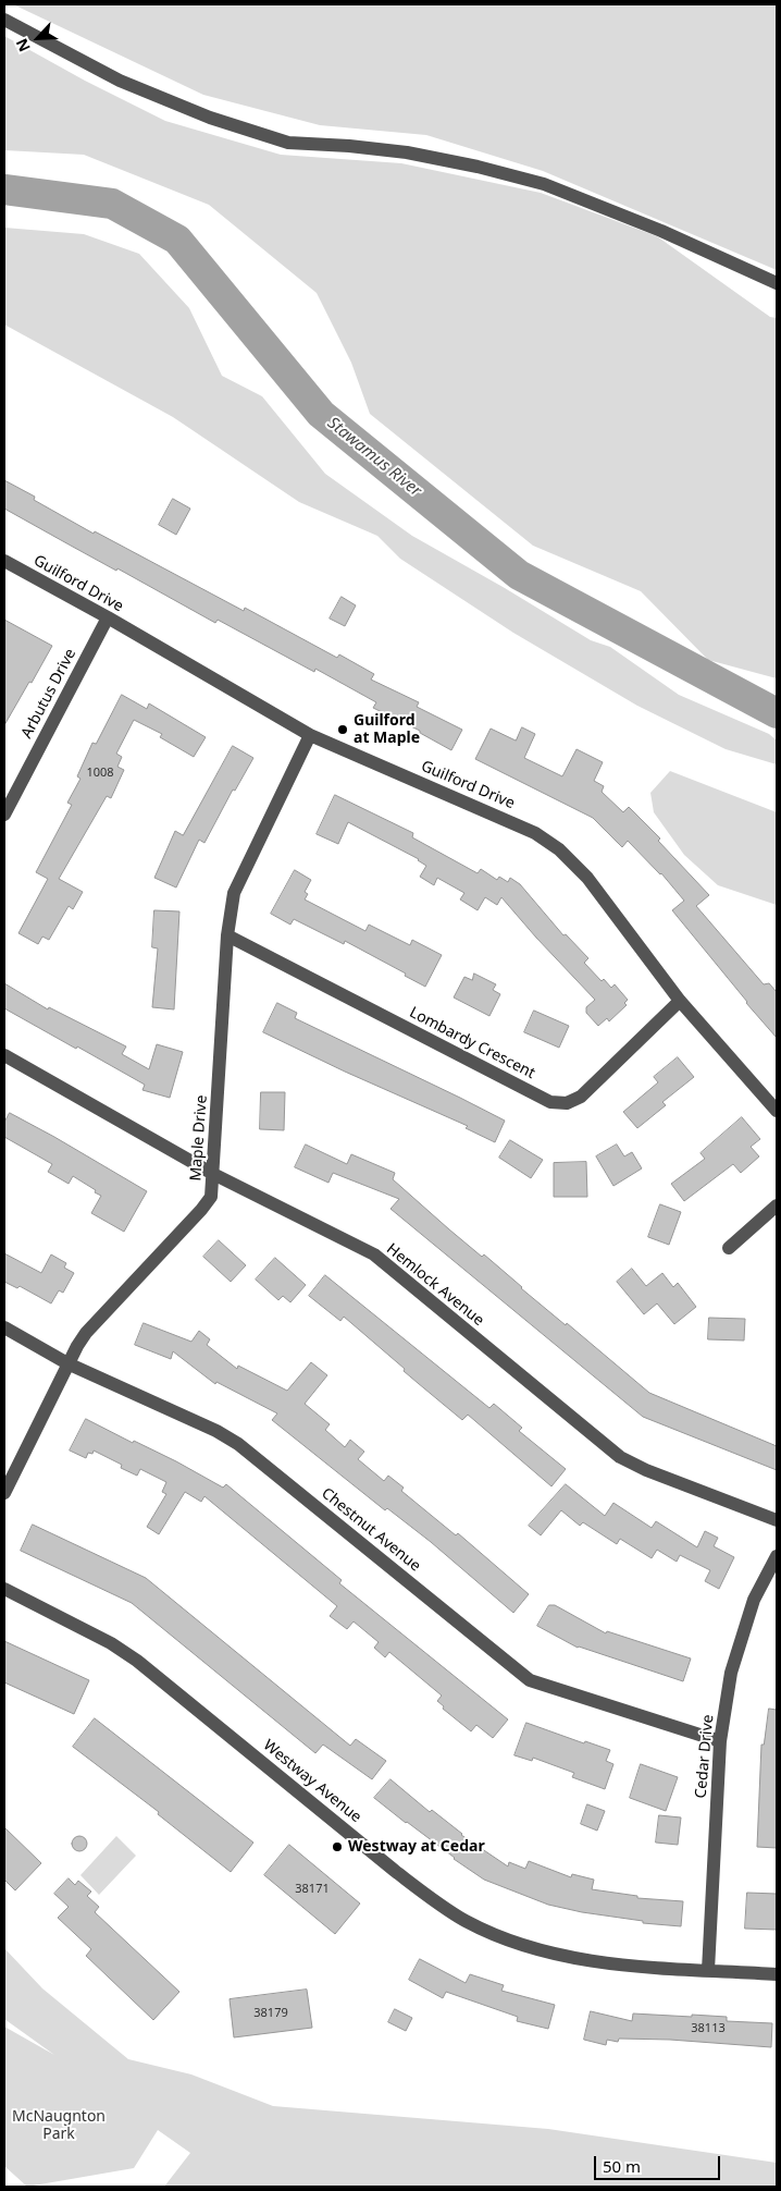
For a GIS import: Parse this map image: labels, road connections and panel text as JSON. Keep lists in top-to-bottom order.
{
  "streets": {
    "street": [
      "Guilford Drive",
      "Arbutus Drive",
      "Lombardy Crescent",
      "Maple Drive",
      "Hemlock Avenue",
      "Chestnut Avenue",
      "Cedar Drive",
      "Westway Avenue"
    ]
  },
  "crossings": [
    ["Guilford Drive", "Arbutus Drive"],
    ["Guilford Drive", "Lombardy Crescent"],
    ["Guilford Drive", "Maple Drive"],
    ["Lombardy Crescent", "Maple Drive"],
    ["Maple Drive", "Hemlock Avenue"],
    ["Maple Drive", "Chestnut Avenue"],
    ["Chestnut Avenue", "Cedar Drive"],
    ["Cedar Drive", "Westway Avenue"]
  ],
  "water": ["Stawamus River"],
  "parks": ["McNaugnton Park"],
  "places": ["Guilford at Maple", "Westway at Cedar"],
  "house_numbers": [
    "1008",
    "38171",
    "38179",
    "38113"
  ],
  "scale_bar": "50 m",
  "north": "bottom left"
}
